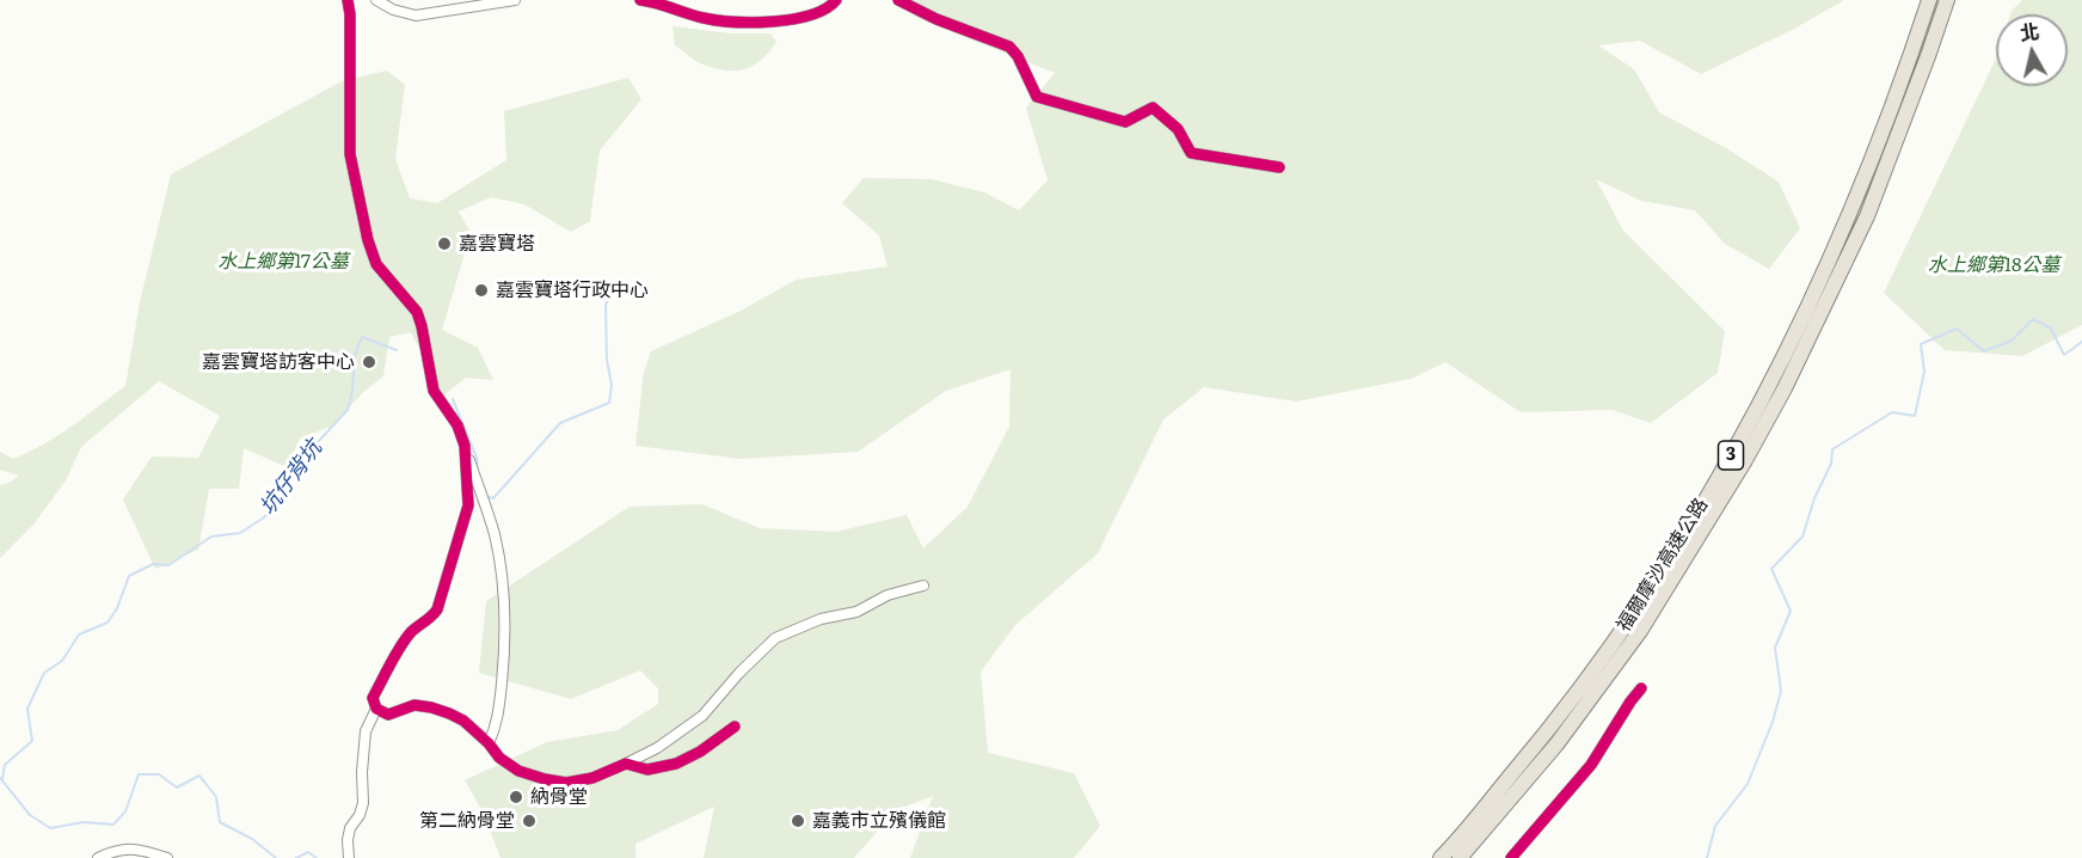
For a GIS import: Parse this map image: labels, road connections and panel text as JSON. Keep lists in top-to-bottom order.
{
  "streets": {
    "highway": ["3", "福爾摩沙高速公路"]
  },
  "water": ["坑仔背坑"],
  "parks": ["水上鄉第17公墓", "水上鄉第18公墓"],
  "places": [
    "嘉雲寶塔",
    "嘉雲寶塔行政中心",
    "嘉雲寶塔訪客中心",
    "納骨堂",
    "第二納骨堂",
    "嘉義市立殯儀館"
  ],
  "north": "top"
}
